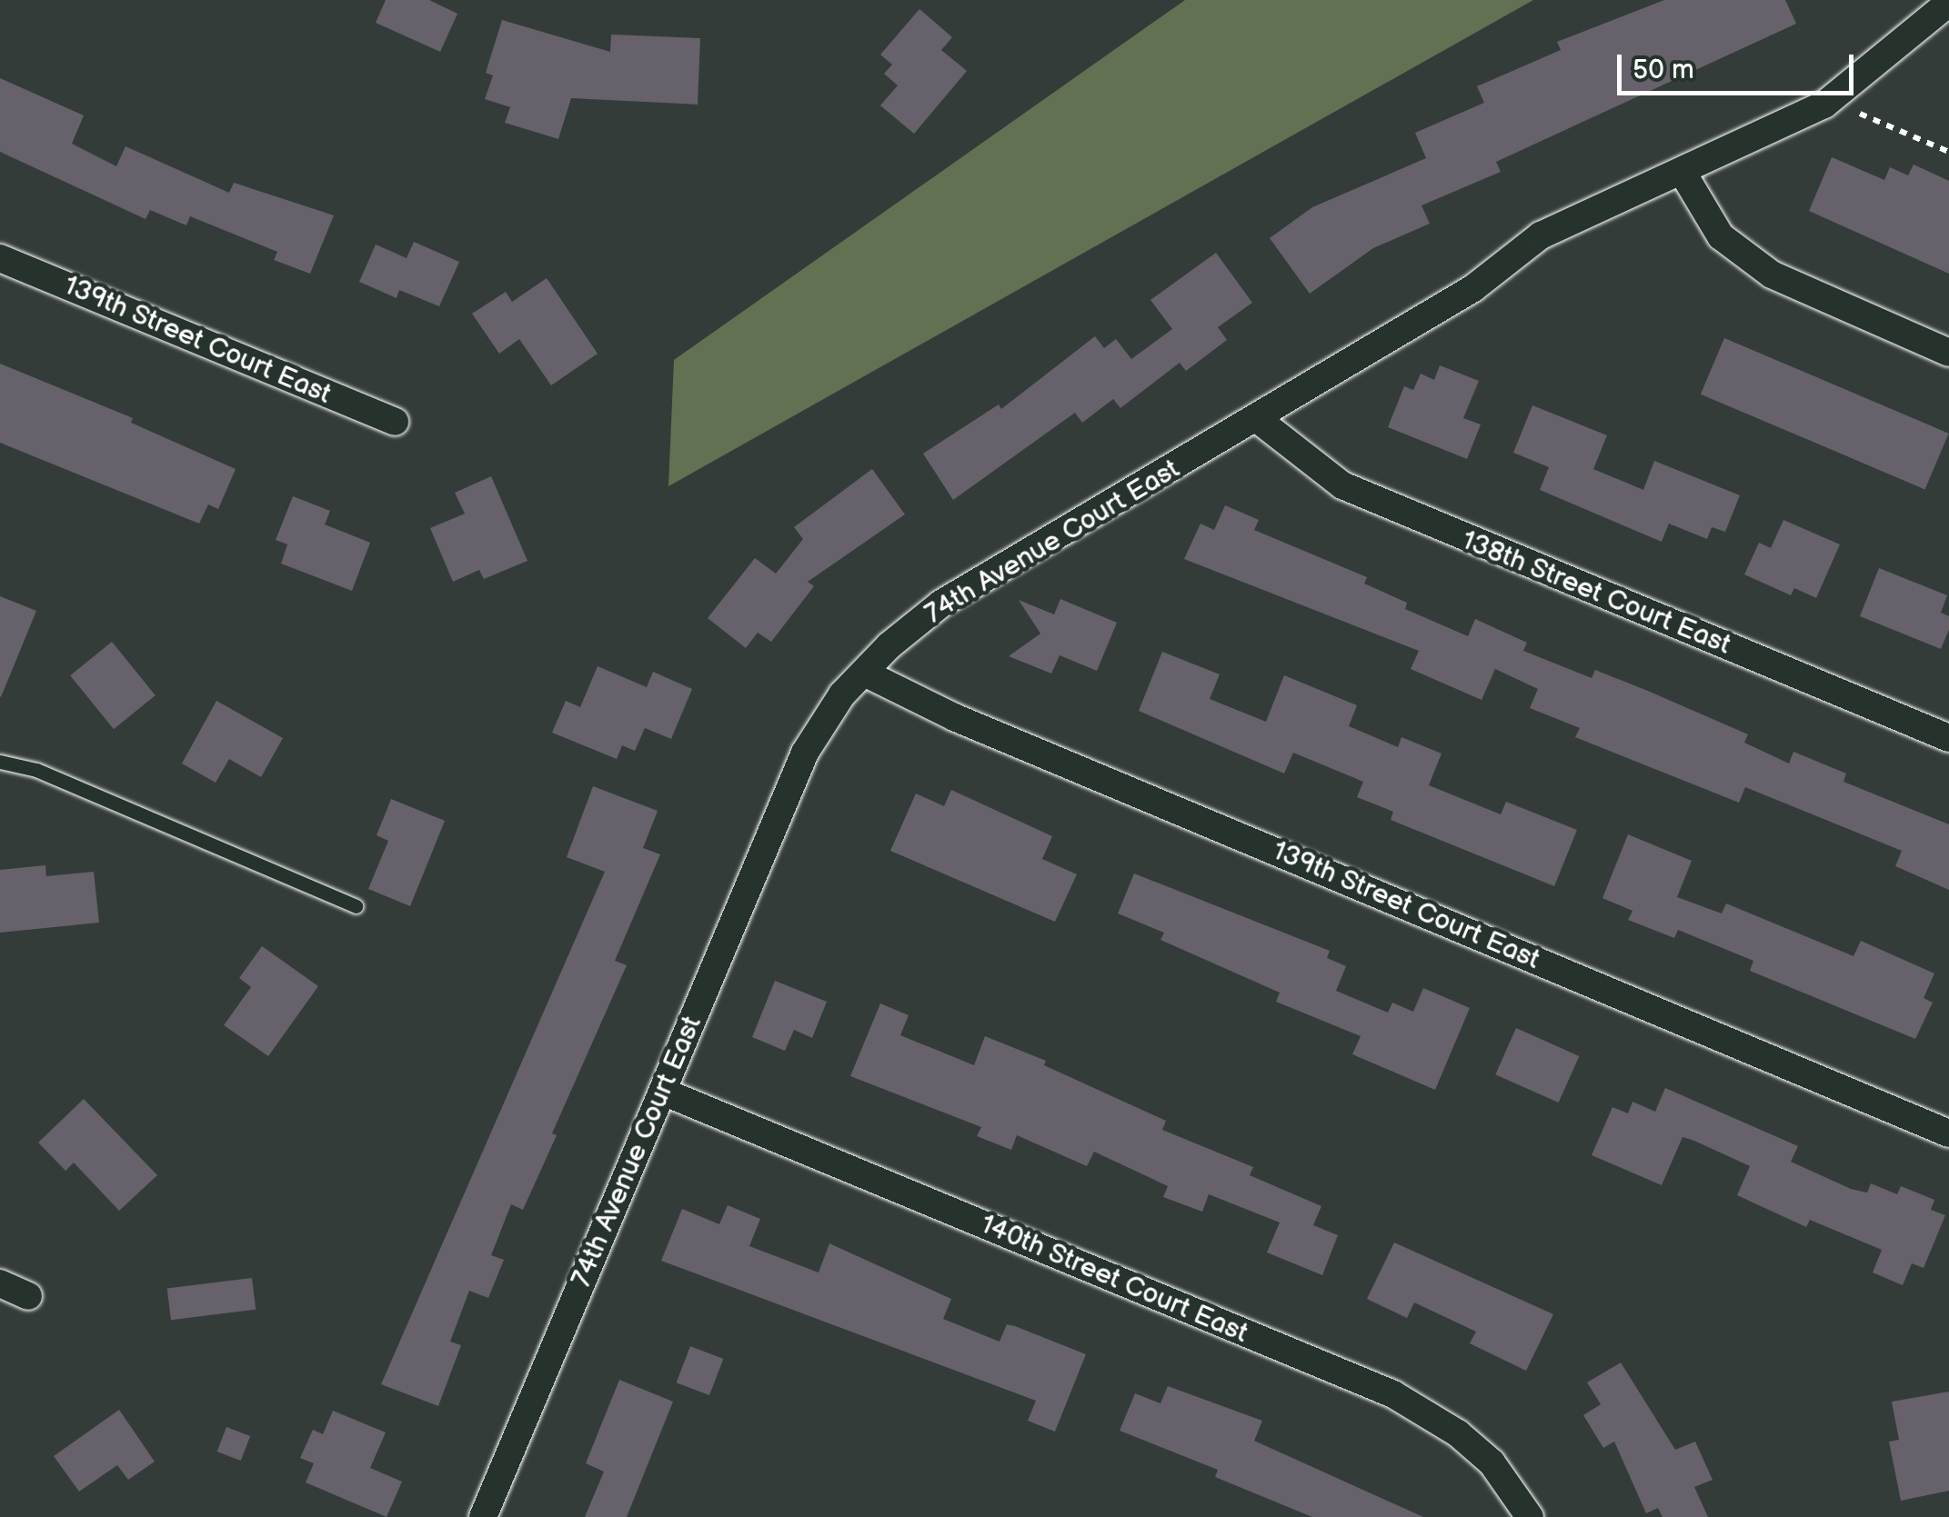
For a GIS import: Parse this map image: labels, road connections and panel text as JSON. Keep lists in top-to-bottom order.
{
  "streets": {
    "street": [
      "139th Street Court East",
      "74th Avenue Court East",
      "138th Street Court East",
      "140th Street Court East"
    ]
  },
  "crossings": [
    ["139th Street Court East", "74th Avenue Court East"],
    ["74th Avenue Court East", "138th Street Court East"],
    ["74th Avenue Court East", "140th Street Court East"]
  ],
  "scale_bar": "50 m"
}
